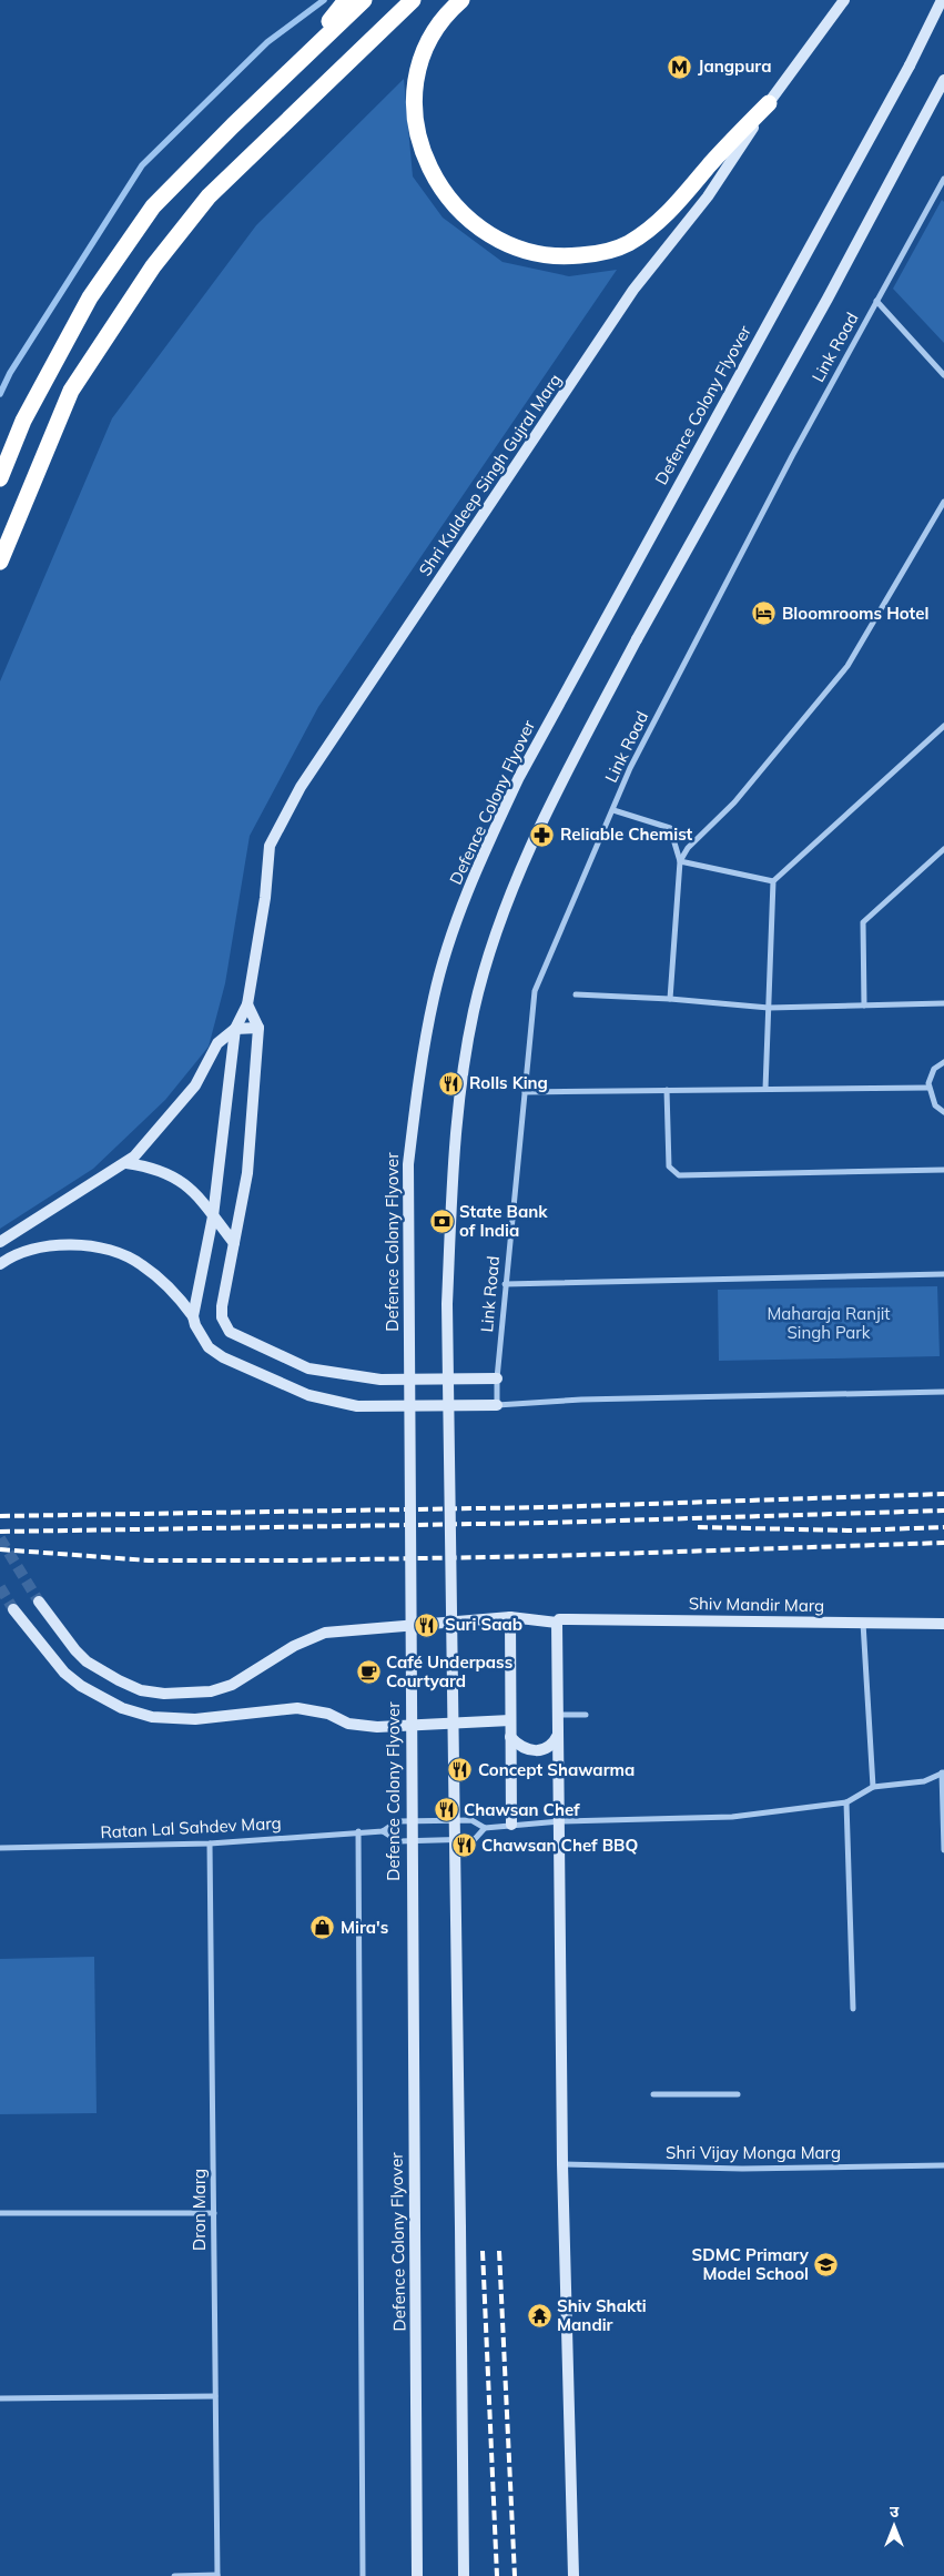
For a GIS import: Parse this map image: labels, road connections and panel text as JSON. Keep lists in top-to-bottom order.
{
  "streets": {
    "street": [
      "Link Road",
      "Defence Colony Flyover",
      "Shri Kuldeep Singh Gujral Marg",
      "Shiv Mandir Marg",
      "Ratan Lal Sahdev Marg",
      "Shri Vijay Monga Marg",
      "Dron Marg"
    ]
  },
  "crossings": [
    ["Ratan Lal Sahdev Marg", "Dron Marg"]
  ],
  "parks": ["Maharaja Ranjit Singh Park"],
  "places": {
    "metro station": ["Jangpura"],
    "hotel": ["Bloomrooms Hotel"],
    "pharmacy": ["Reliable Chemist"],
    "restaurant": [
      "Rolls King",
      "Suri Saab",
      "Concept Shawarma",
      "Chawsan Chef",
      "Chawsan Chef BBQ"
    ],
    "bank": ["State Bank of India"],
    "cafe": ["Café Underpass Courtyard"],
    "shop": ["Mira's"],
    "school or university": ["SDMC Primary Model School"],
    "temple": ["Shiv Shakti Mandir"]
  },
  "north": "top"
}
